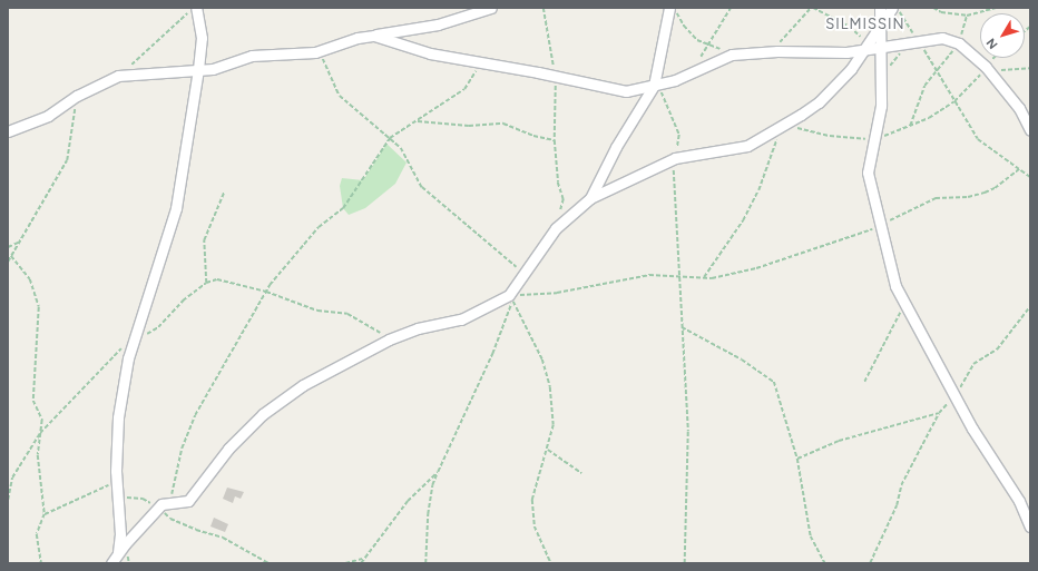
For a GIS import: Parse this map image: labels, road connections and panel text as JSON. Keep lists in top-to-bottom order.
{
  "districts": ["SILMISSIN"],
  "north": "bottom left"
}
